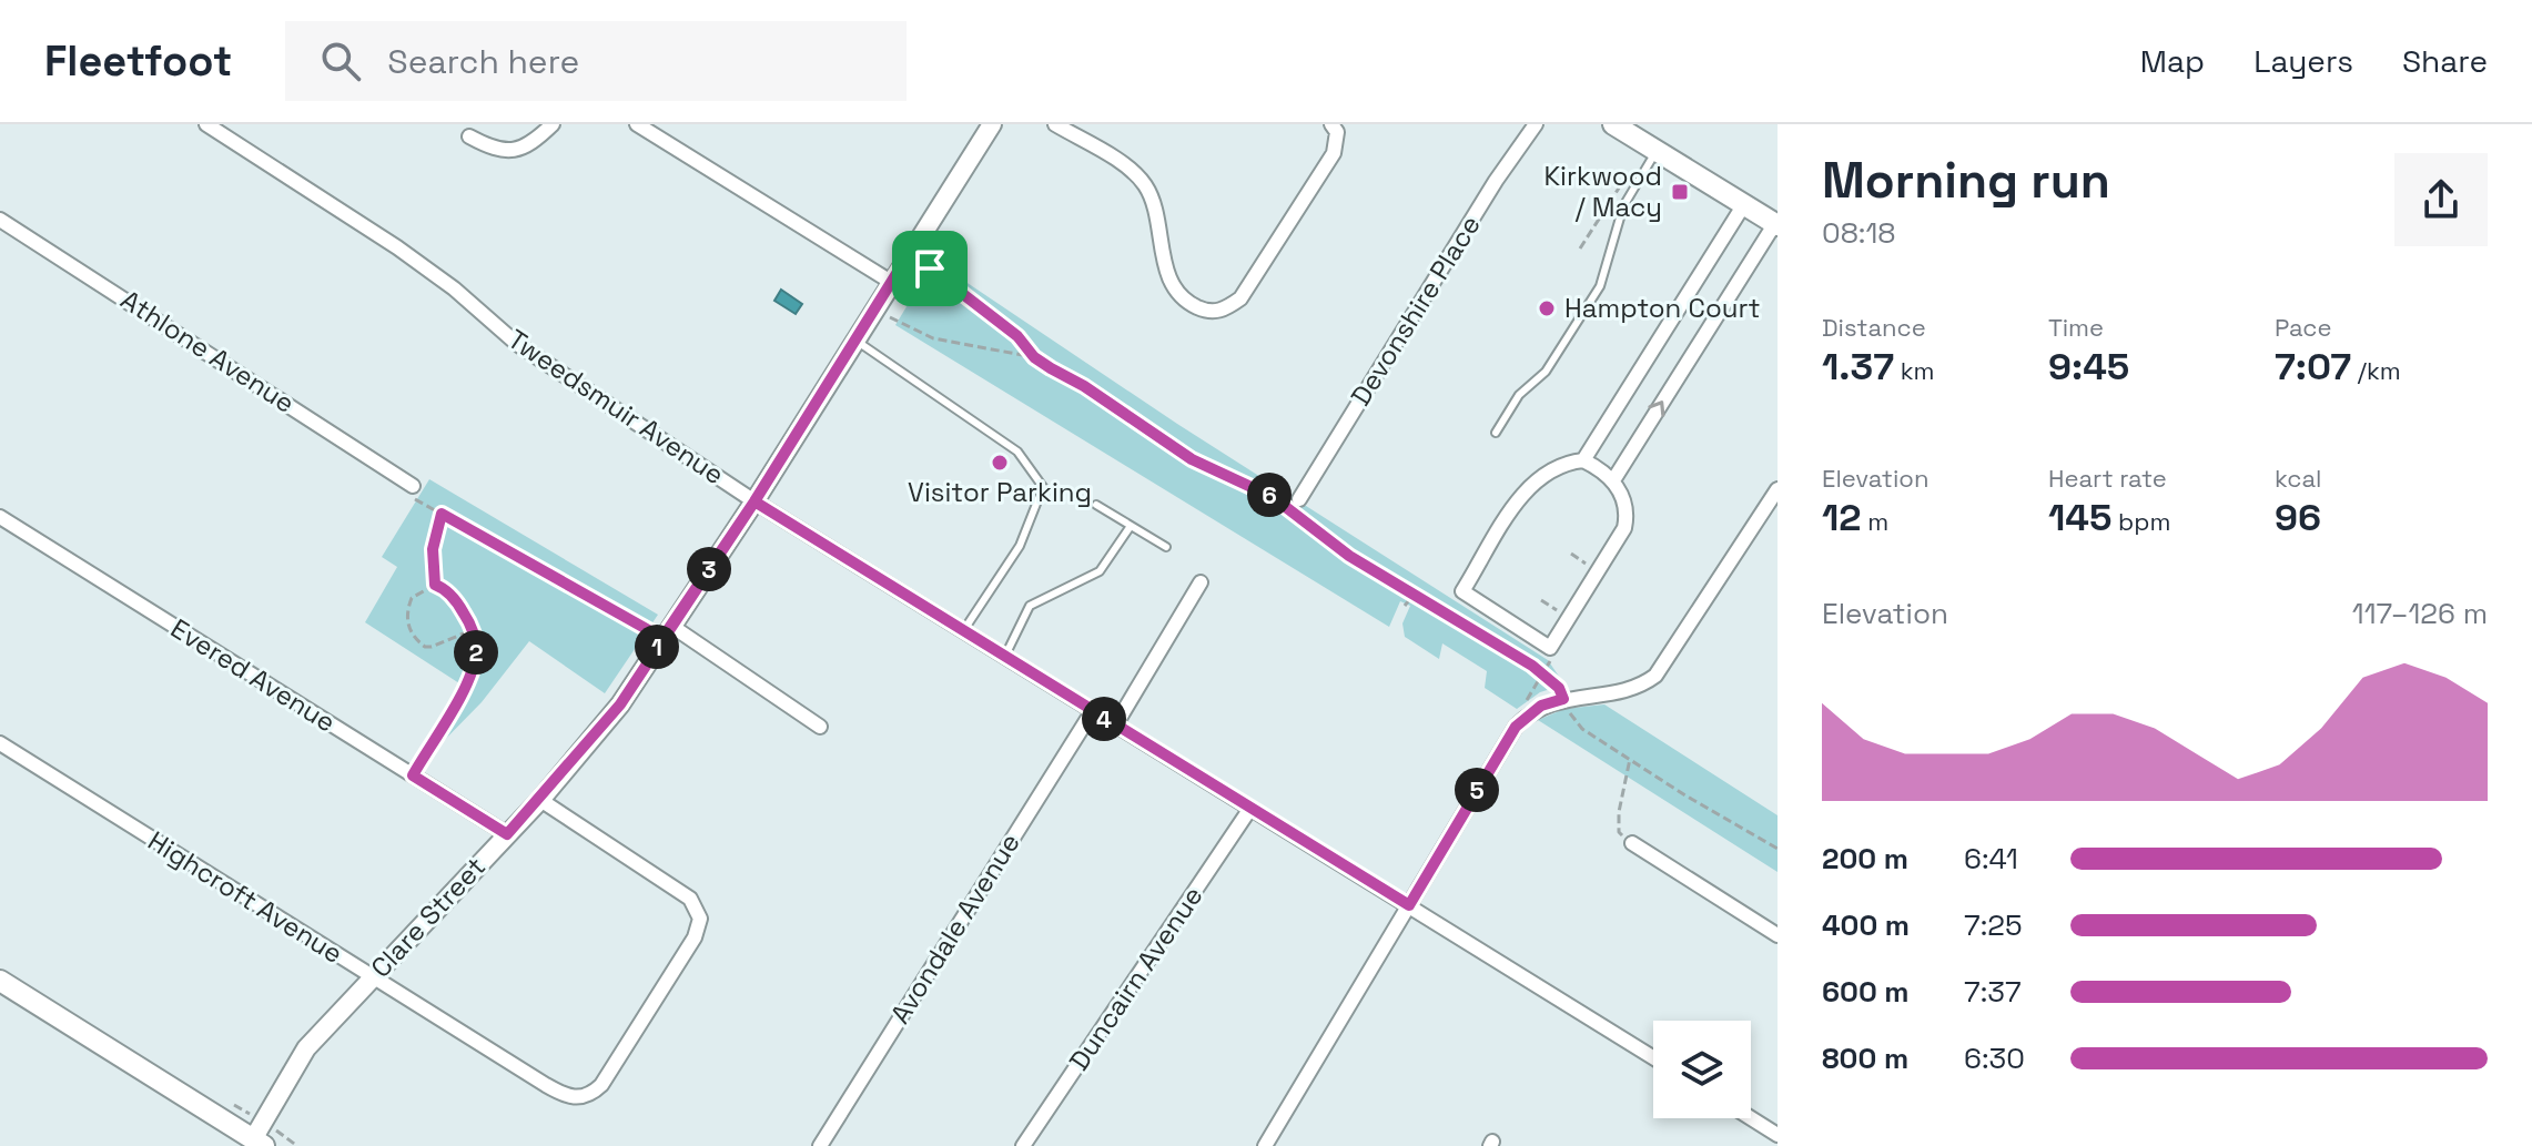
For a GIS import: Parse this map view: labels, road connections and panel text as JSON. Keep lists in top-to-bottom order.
{
  "streets": {
    "street": [
      "Devonshire Place",
      "Athlone Avenue",
      "Tweedsmuir Avenue",
      "Evered Avenue",
      "Highcroft Avenue",
      "Clare Street",
      "Avondale Avenue",
      "Duncairn Avenue"
    ]
  },
  "crossings": [
    ["Tweedsmuir Avenue", "Clare Street"],
    ["Tweedsmuir Avenue", "Avondale Avenue"],
    ["Tweedsmuir Avenue", "Duncairn Avenue"],
    ["Evered Avenue", "Clare Street"],
    ["Highcroft Avenue", "Clare Street"]
  ],
  "places": {
    "transit": ["Kirkwood / Macy"],
    "other": ["Hampton Court", "Visitor Parking"]
  },
  "page": {
    "header": "Fleetfoot",
    "search": "Search here",
    "nav": ["Map", "Layers", "Share"],
    "heading": ["Morning run", "08:18"],
    "stats": [
      ["Distance", "1.37 km"],
      ["Time", "9:45"],
      ["Pace", "7:07 /km"],
      ["Elevation", "12 m"],
      ["Heart rate", "145 bpm"],
      ["kcal", "96"]
    ],
    "pins": [
      "6",
      "3",
      "1",
      "2",
      "4",
      "5"
    ],
    "chart": ["Elevation", "117–126 m"],
    "list": [
      {
        "name": "200 m",
        "note": "6:41"
      },
      {
        "name": "400 m",
        "note": "7:25"
      },
      {
        "name": "600 m",
        "note": "7:37"
      },
      {
        "name": "800 m",
        "note": "6:30"
      }
    ]
  }
}
